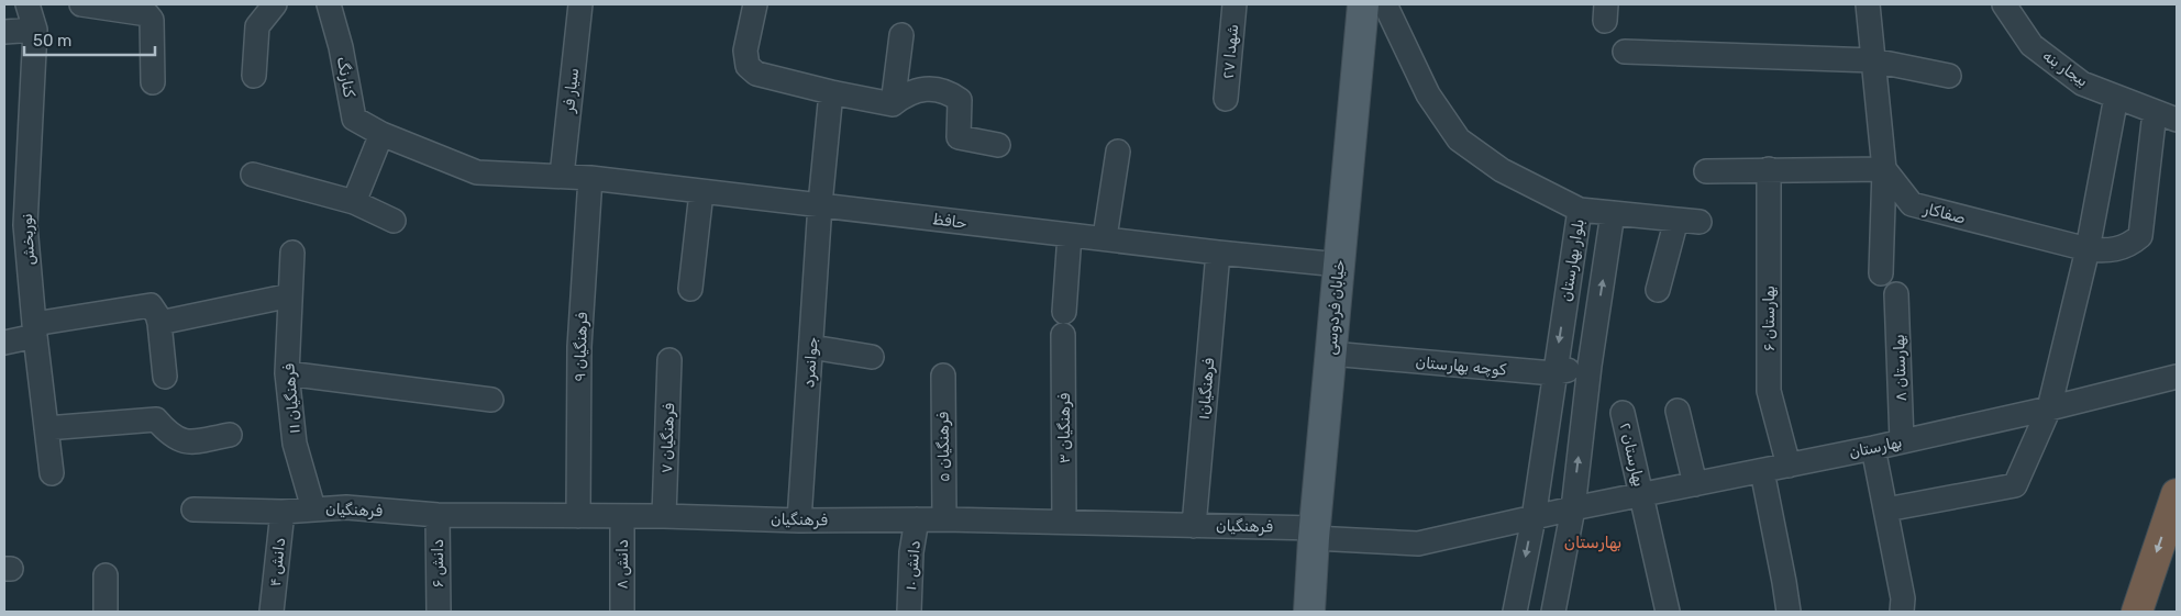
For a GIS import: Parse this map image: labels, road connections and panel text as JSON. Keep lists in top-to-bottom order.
{
  "streets": {
    "main road": ["خیابان فردوسی"],
    "street": [
      "۲۷ شهدا",
      "بیجار بنه",
      "کنارنگ",
      "سیار فر",
      "صفاکار",
      "حافظ",
      "نوربخش",
      "بلوار بهارستان",
      "بهارستان ۶",
      "فرهنگیان ۹",
      "جوانمرد",
      "کوچه بهارستان",
      "بهارستان ۸",
      "فرهنگیان۱",
      "فرهنگیان ۱۱",
      "فرهنگیان ۳",
      "فرهنگیان ۷",
      "فرهنگیان ۵",
      "بهارستان",
      "بهارستان ۲",
      "فرهنگیان",
      "دانش ۴",
      "دانش ۶",
      "دانش ۸",
      "دانش ۱۰"
    ]
  },
  "crossings": [
    ["بیجار بنه", "صفاکار"],
    ["کنارنگ", "سیار فر"],
    ["کنارنگ", "حافظ"],
    ["سیار فر", "حافظ"],
    ["حافظ", "خیابان فردوسی"],
    ["حافظ", "فرهنگیان ۹"],
    ["حافظ", "جوانمرد"],
    ["حافظ", "فرهنگیان۱"],
    ["بلوار بهارستان", "کوچه بهارستان"],
    ["بلوار بهارستان", "بهارستان"],
    ["بلوار بهارستان", "فرهنگیان"],
    ["خیابان فردوسی", "کوچه بهارستان"],
    ["خیابان فردوسی", "فرهنگیان"],
    ["بهارستان ۶", "بهارستان"],
    ["فرهنگیان ۹", "فرهنگیان"],
    ["جوانمرد", "فرهنگیان"],
    ["بهارستان ۸", "بهارستان"],
    ["فرهنگیان۱", "فرهنگیان"],
    ["فرهنگیان ۱۱", "فرهنگیان"],
    ["فرهنگیان ۳", "فرهنگیان"],
    ["فرهنگیان ۷", "فرهنگیان"],
    ["فرهنگیان ۵", "فرهنگیان"],
    ["بهارستان", "بهارستان ۲"],
    ["بهارستان", "فرهنگیان"],
    ["فرهنگیان", "دانش ۴"],
    ["فرهنگیان", "دانش ۶"],
    ["فرهنگیان", "دانش ۸"],
    ["فرهنگیان", "دانش ۱۰"]
  ],
  "districts": ["بهارستان"],
  "scale_bar": "50 m"
}
